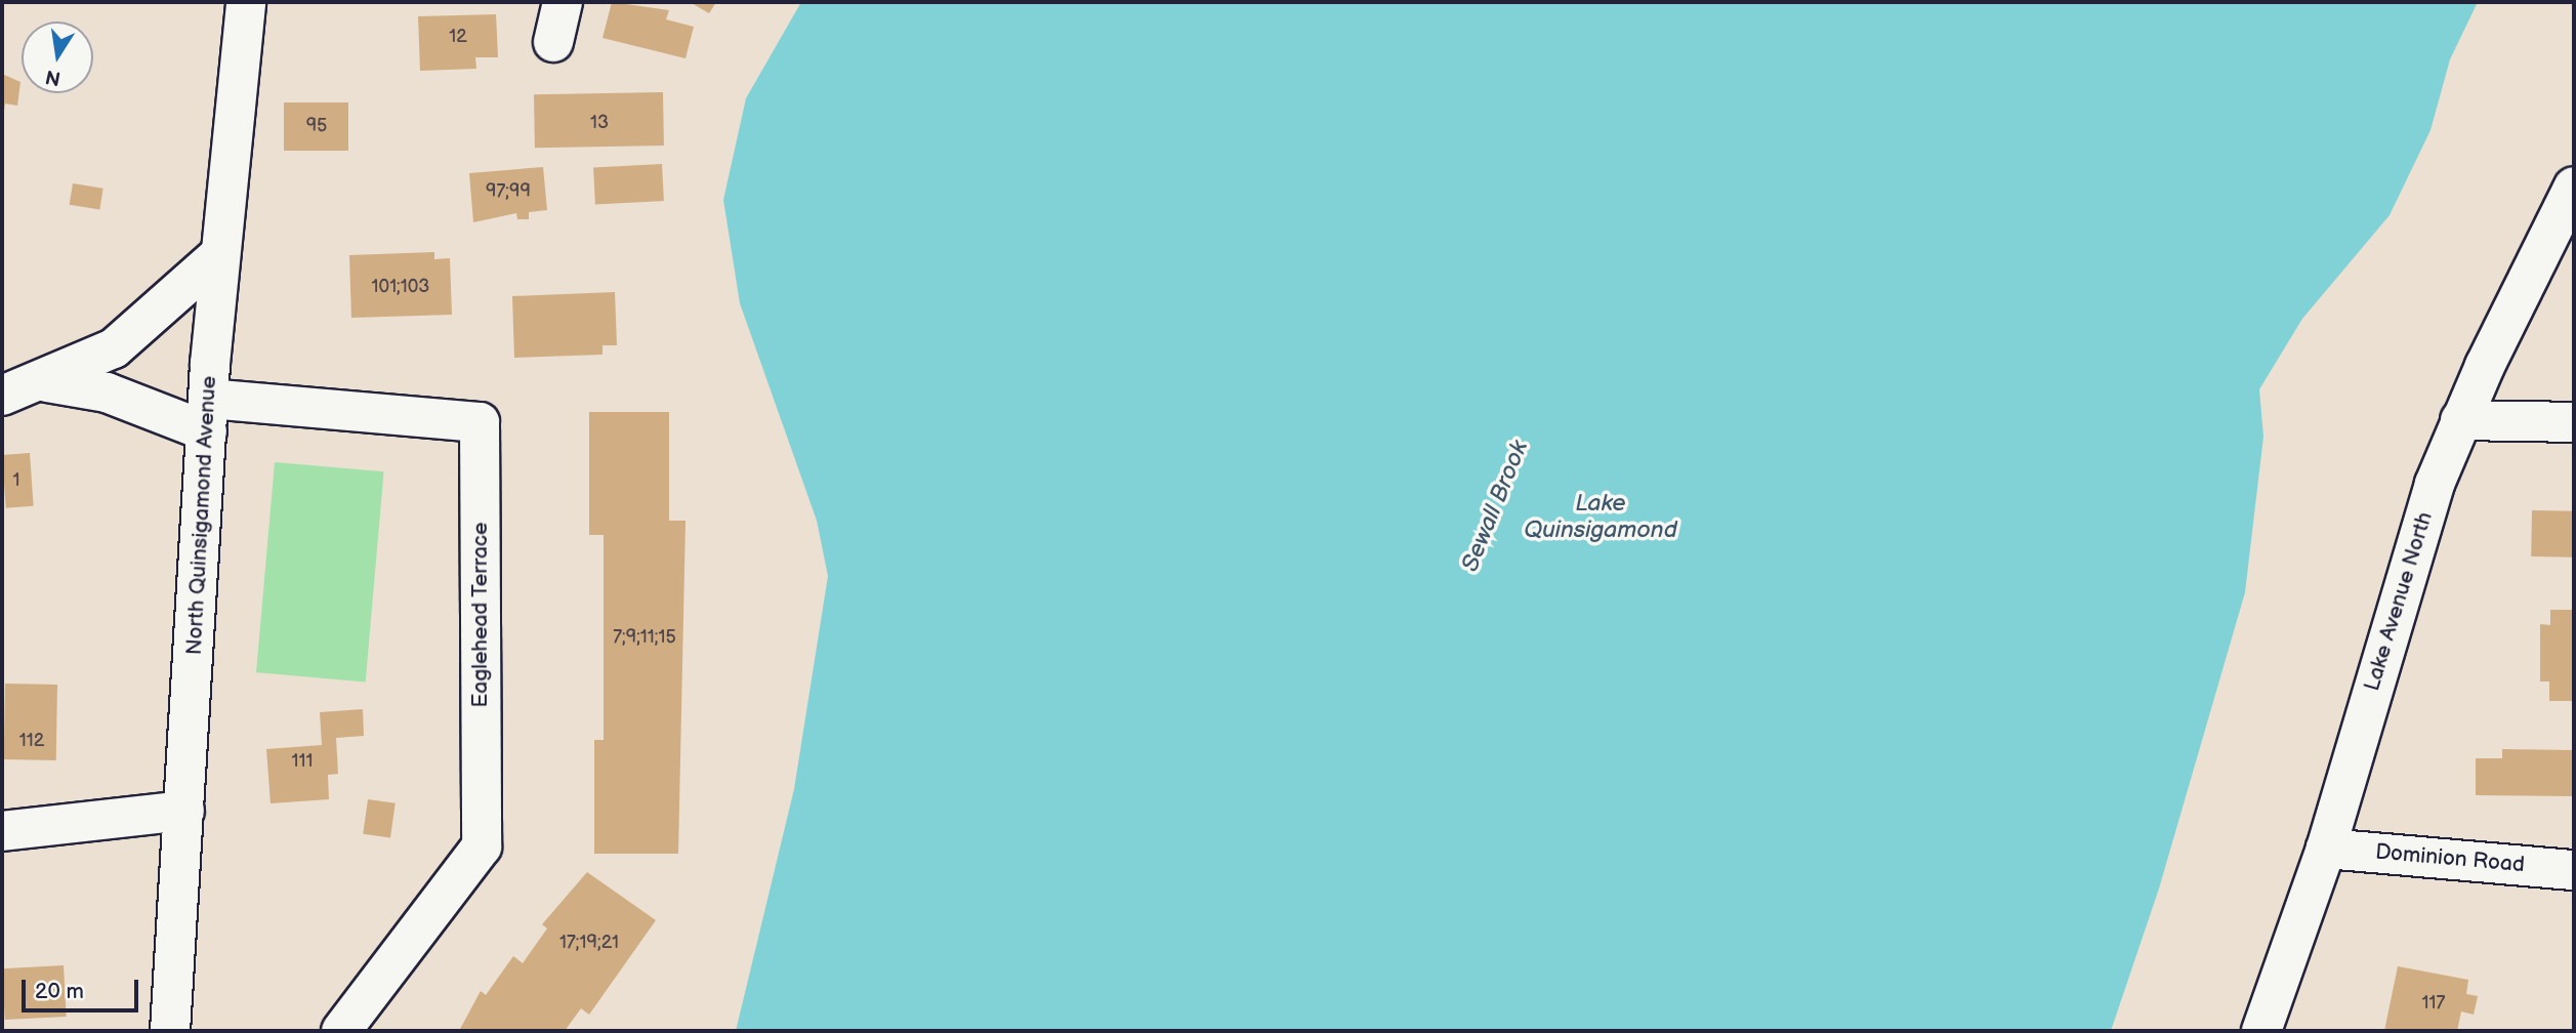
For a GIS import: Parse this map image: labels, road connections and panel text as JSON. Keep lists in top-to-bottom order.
{
  "streets": {
    "street": [
      "North Quinsigamond Avenue",
      "Lake Avenue North",
      "Eaglehead Terrace",
      "Dominion Road"
    ]
  },
  "crossings": [
    ["North Quinsigamond Avenue", "Eaglehead Terrace"],
    ["Lake Avenue North", "Dominion Road"]
  ],
  "water": ["Lake Quinsigamond", "Sewall Brook"],
  "house_numbers": [
    "12",
    "13",
    "95",
    "97;99",
    "101;103",
    "1",
    "7;9;11;15",
    "112",
    "111",
    "17;19;21",
    "117"
  ],
  "scale_bar": "20 m",
  "north": "bottom"
}
